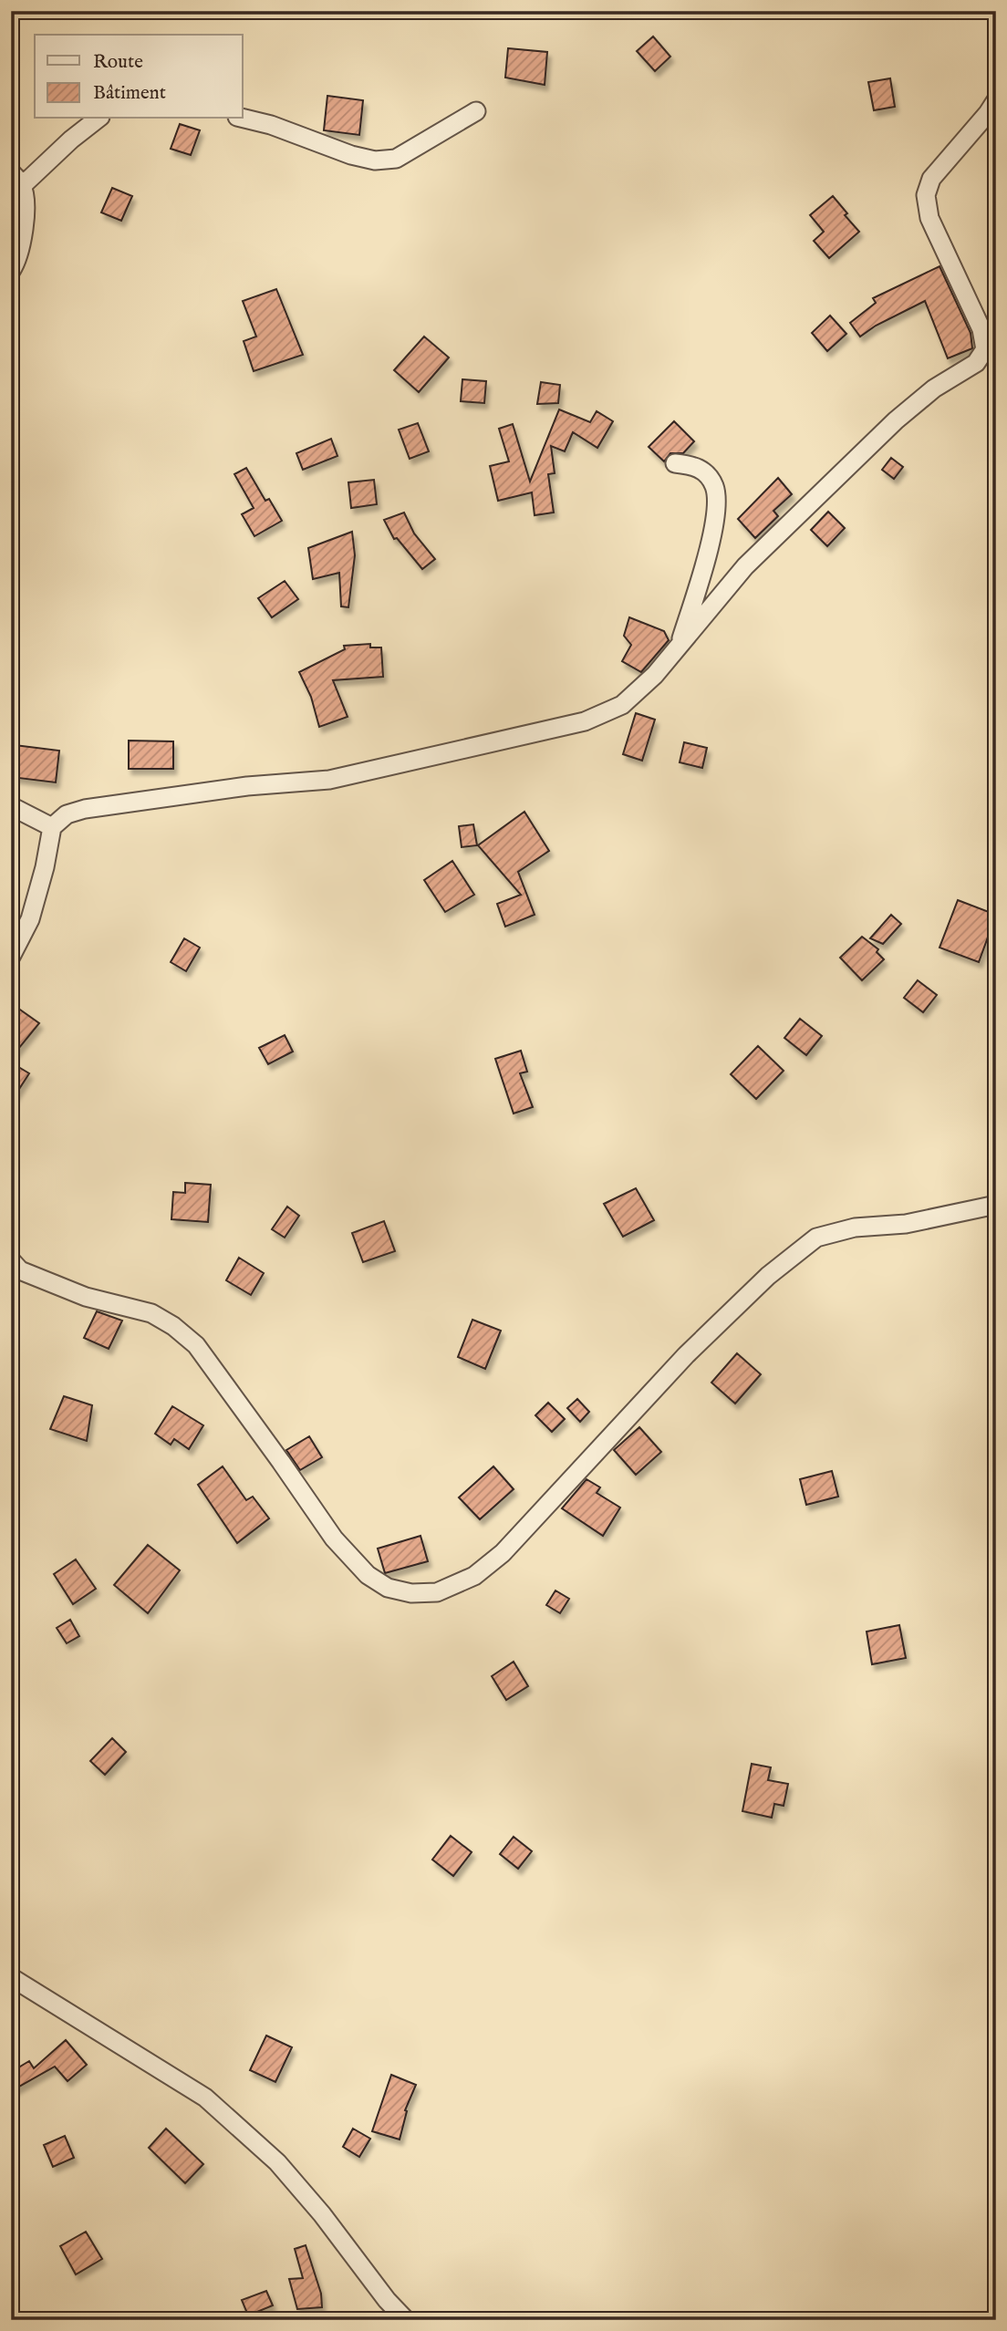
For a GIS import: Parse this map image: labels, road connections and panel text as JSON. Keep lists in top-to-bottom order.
{
  "legend": ["Route", "Bâtiment"]
}
